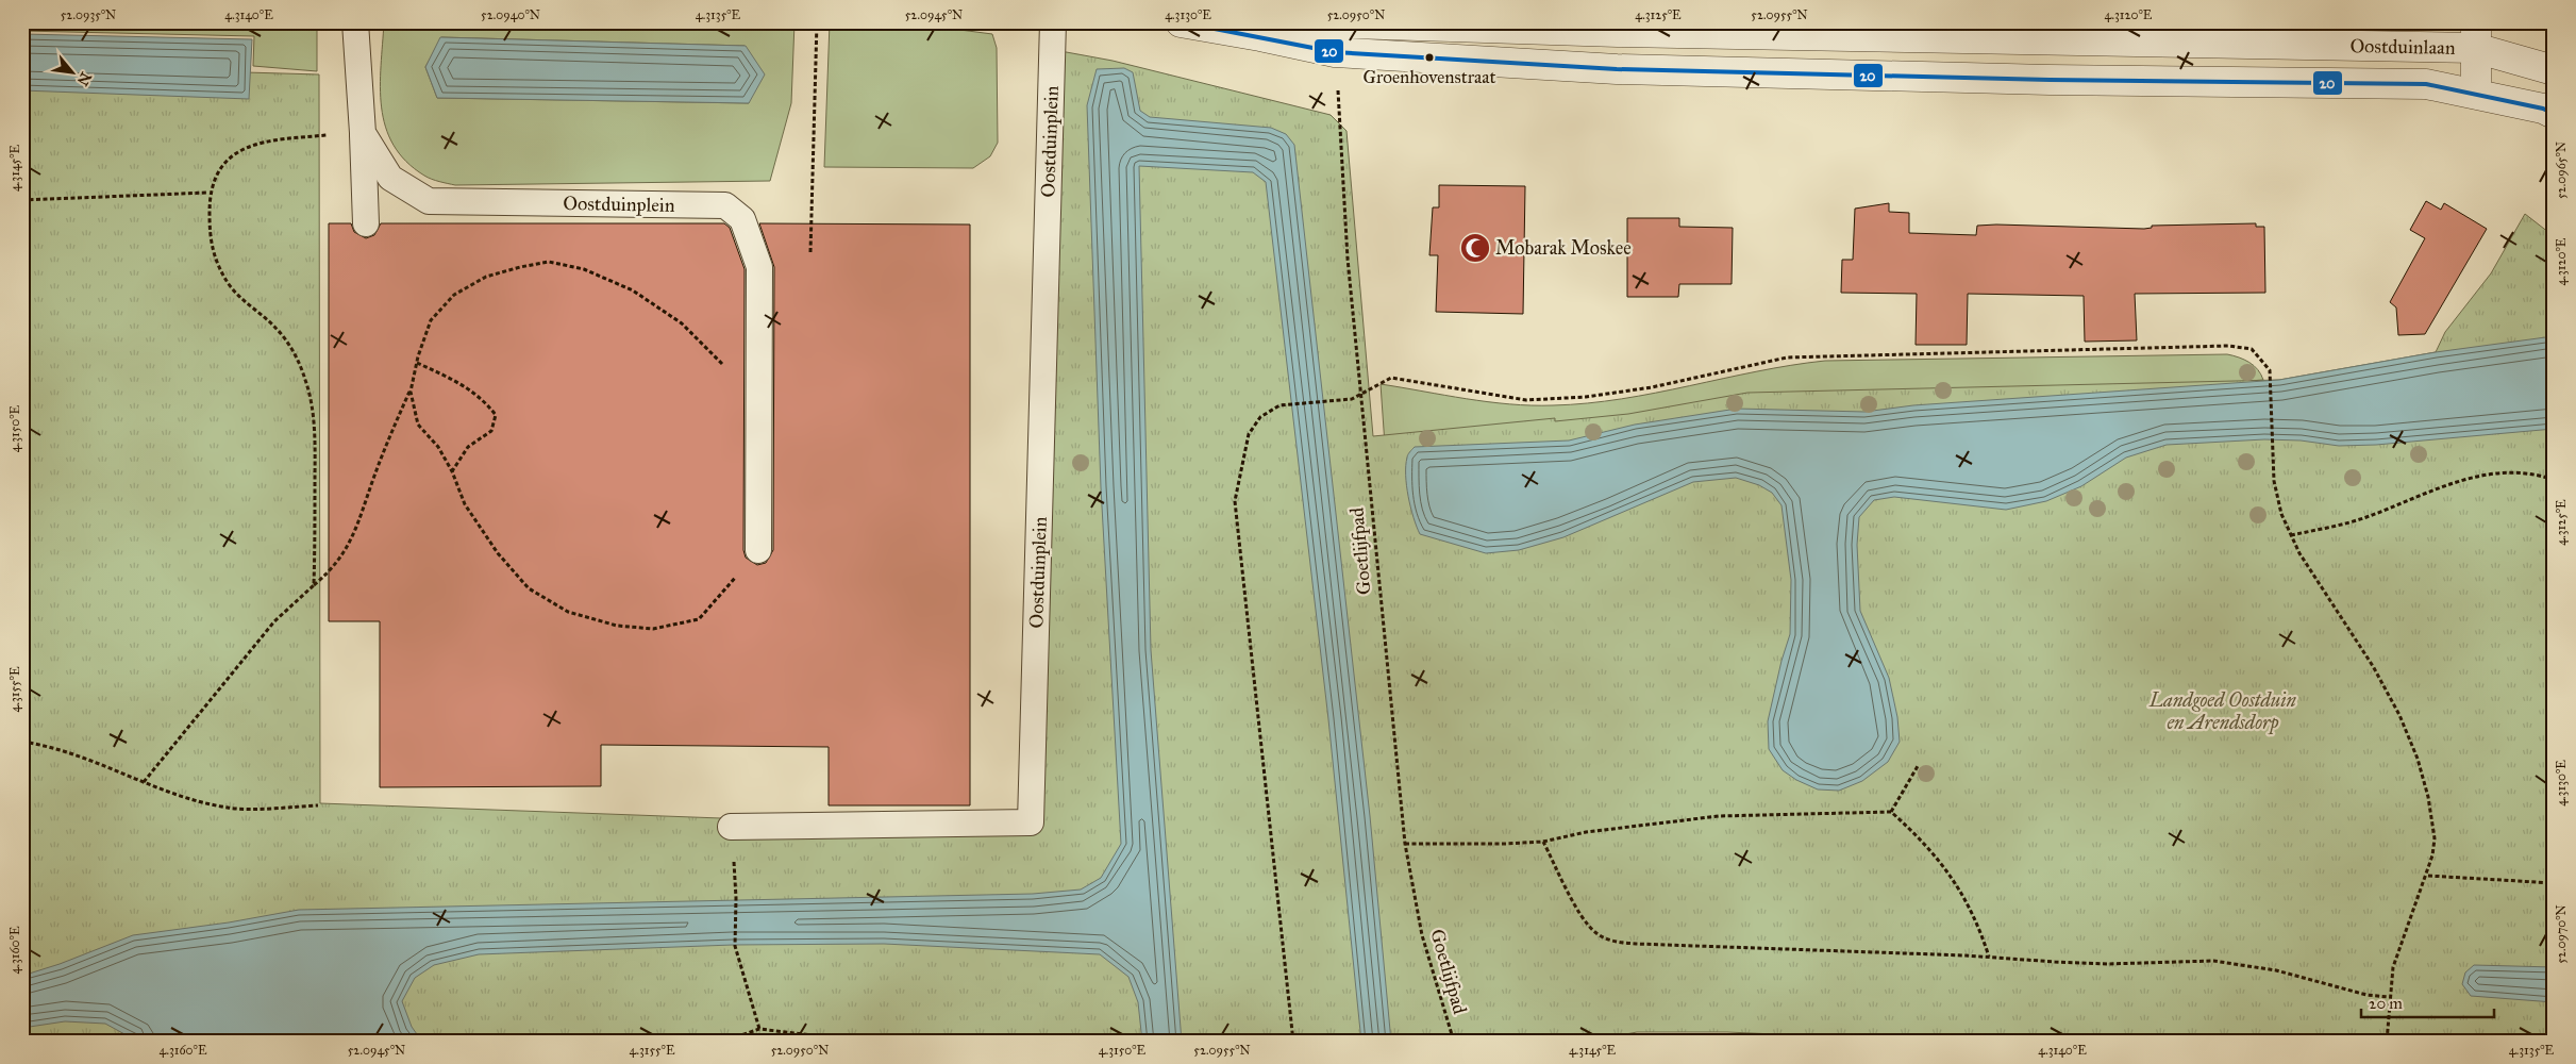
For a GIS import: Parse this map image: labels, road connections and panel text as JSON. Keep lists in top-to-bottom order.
{
  "streets": {
    "street": ["Oostduinlaan"],
    "lane": ["Oostduinplein"],
    "path": ["Goetlijfpad"]
  },
  "crossings": [
    ["Oostduinlaan", "Goetlijfpad"]
  ],
  "parks": ["Landgoed Oostduin en Arendsdorp"],
  "places": {
    "other": ["Groenhovenstraat"],
    "mosque": ["Mobarak Moskee"]
  },
  "lines": ["transit line 20"],
  "scale_bar": "20 m",
  "north": "bottom right",
  "coordinates": [
    "52.0935°N",
    "4.3140°E",
    "52.0940°N",
    "4.3135°E",
    "52.0945°N",
    "4.3130°E",
    "52.0950°N",
    "4.3125°E",
    "52.0955°N",
    "4.3120°E",
    "4.3145°E",
    "52.0965°N",
    "4.3150°E",
    "4.3155°E",
    "52.0970°N",
    "4.3160°E"
  ]
}
